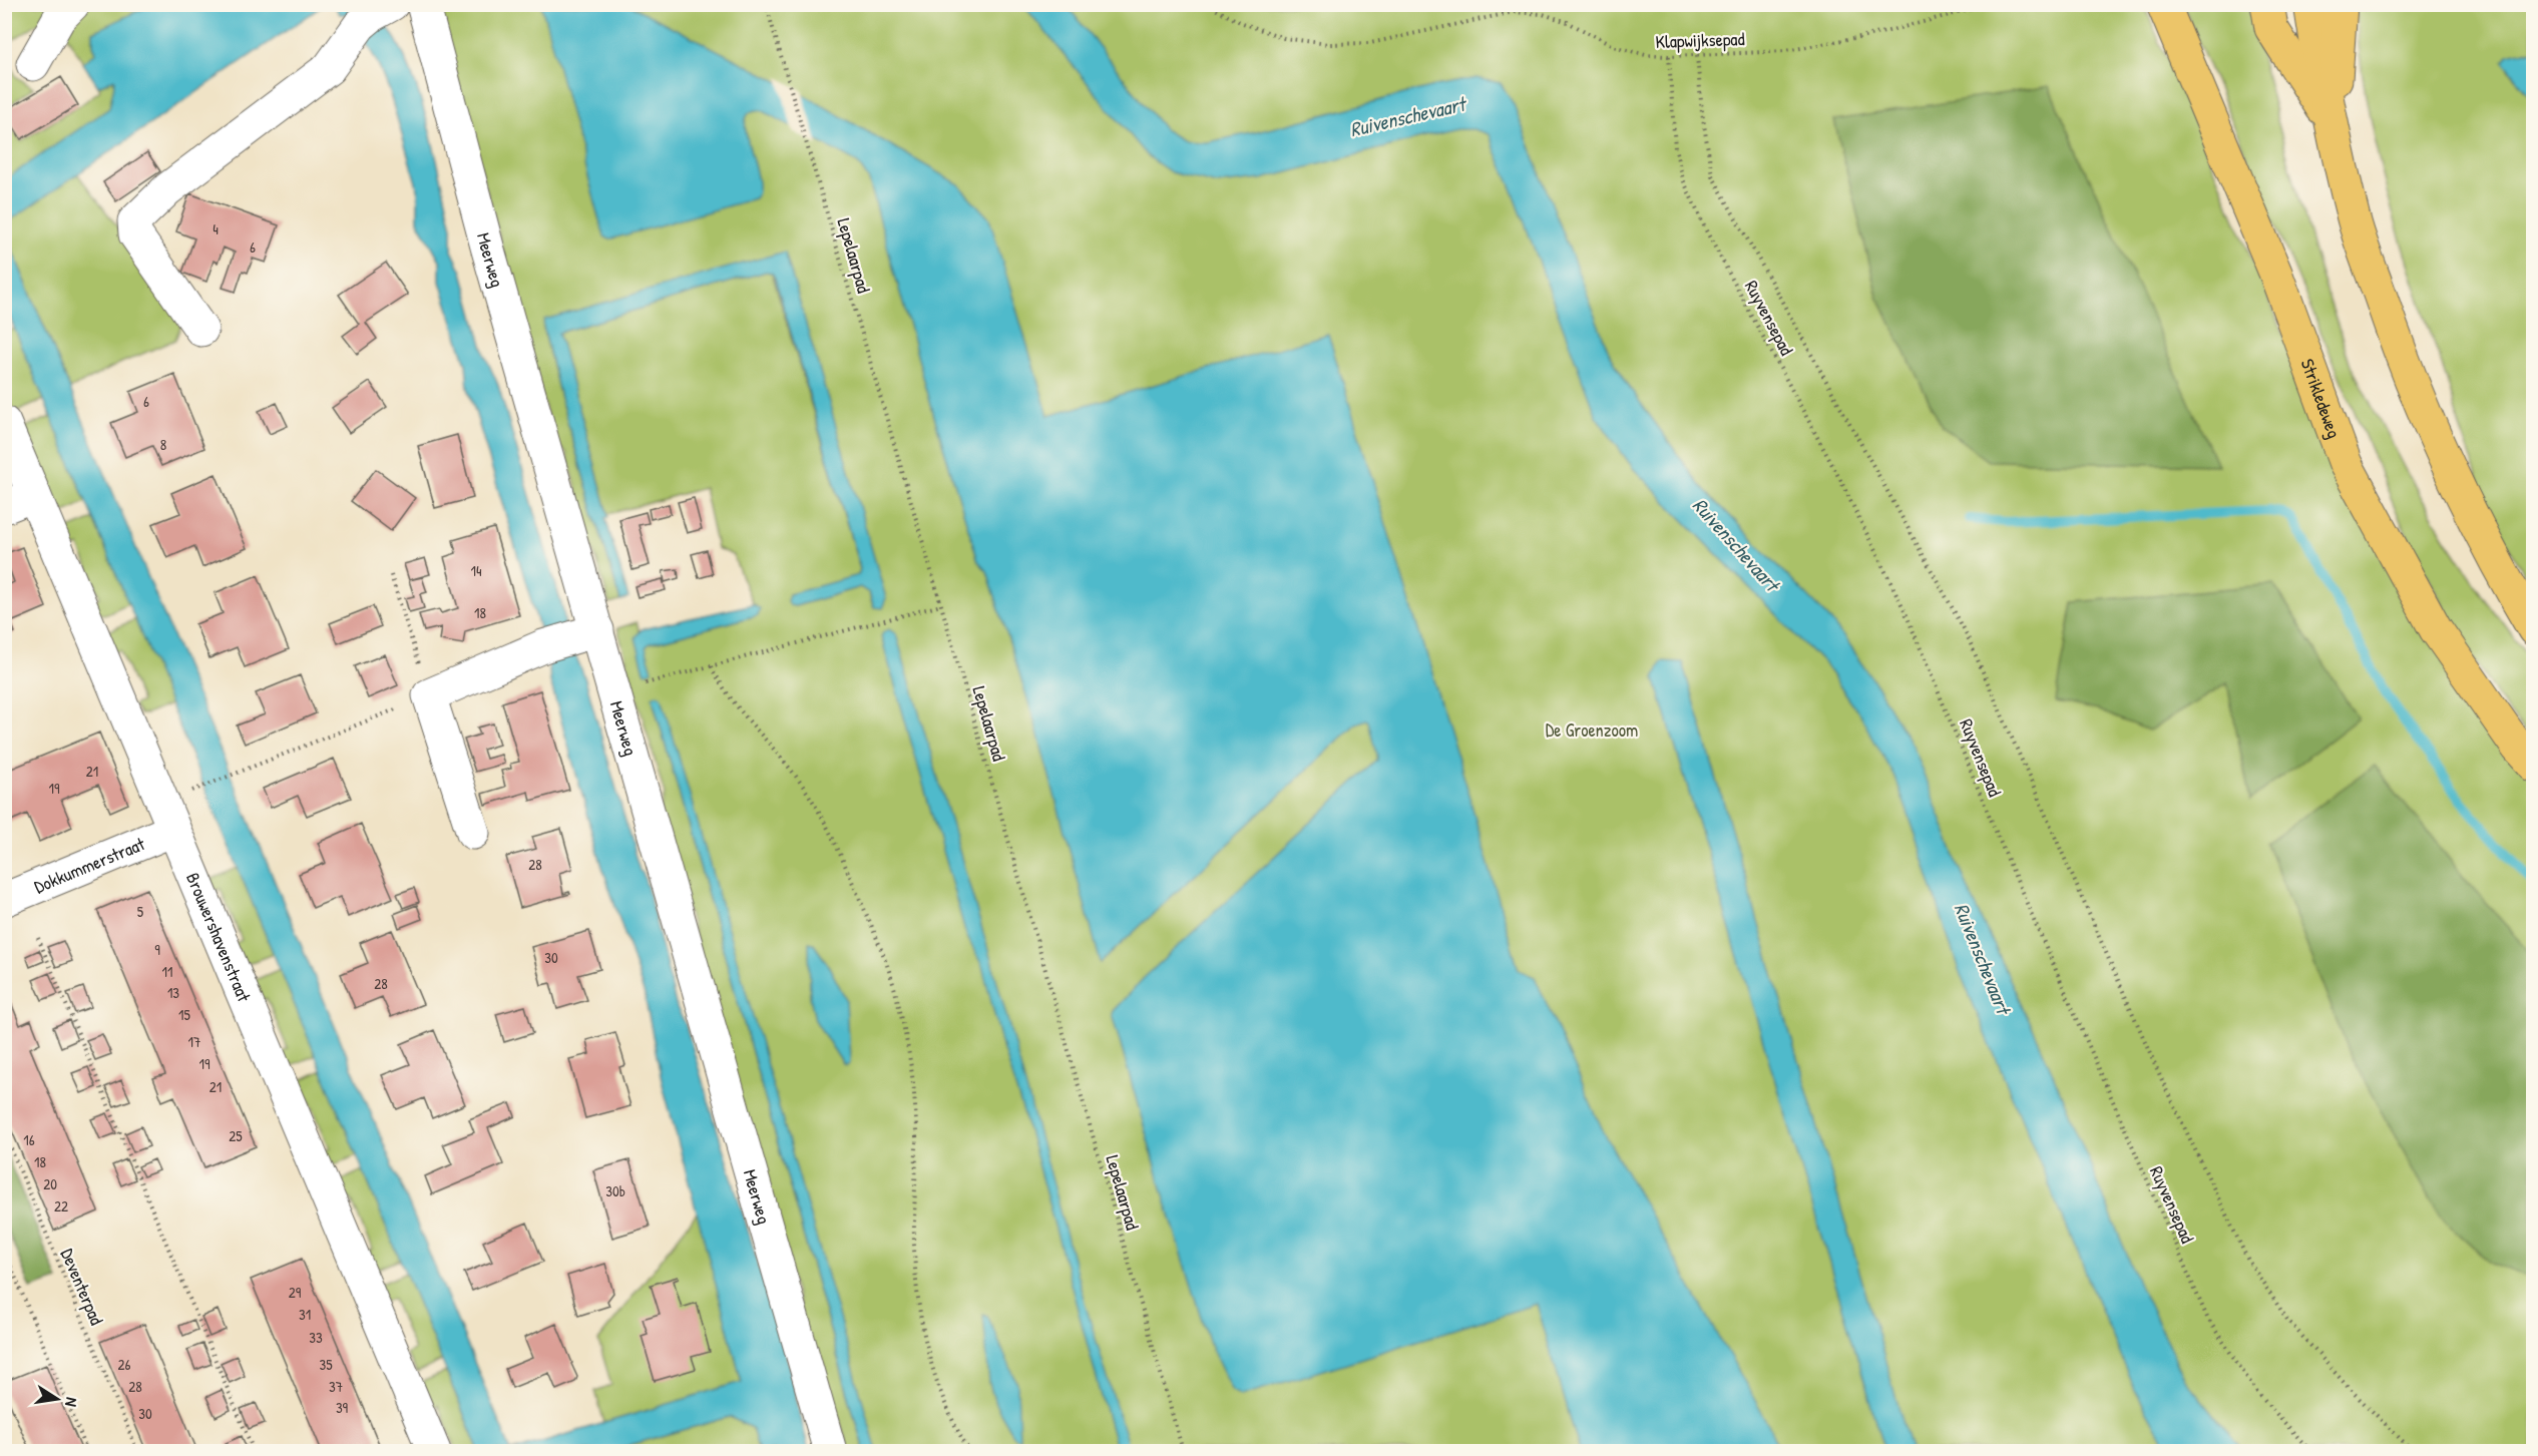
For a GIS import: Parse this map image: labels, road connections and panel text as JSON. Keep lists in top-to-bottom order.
{
  "streets": {
    "main road": ["Strikledeweg"],
    "street": ["Meerweg", "Dokkummerstraat", "Brouwershavenstraat"],
    "path": [
      "Klapwijksepad",
      "Lepelaarpad",
      "Ruyvensepad",
      "Deventerpad"
    ]
  },
  "crossings": [
    ["Klapwijksepad", "Ruyvensepad"],
    ["Dokkummerstraat", "Brouwershavenstraat"]
  ],
  "water": ["Ruivenschevaart"],
  "parks": ["De Groenzoom"],
  "house_numbers": [
    "4",
    "6",
    "6",
    "8",
    "14",
    "18",
    "21",
    "19",
    "28",
    "5",
    "9",
    "30",
    "11",
    "28",
    "13",
    "15",
    "17",
    "19",
    "21",
    "25",
    "16",
    "18",
    "20",
    "30b",
    "22",
    "29",
    "31",
    "33",
    "26",
    "35",
    "28",
    "37",
    "39",
    "30"
  ],
  "north": "right"
}
